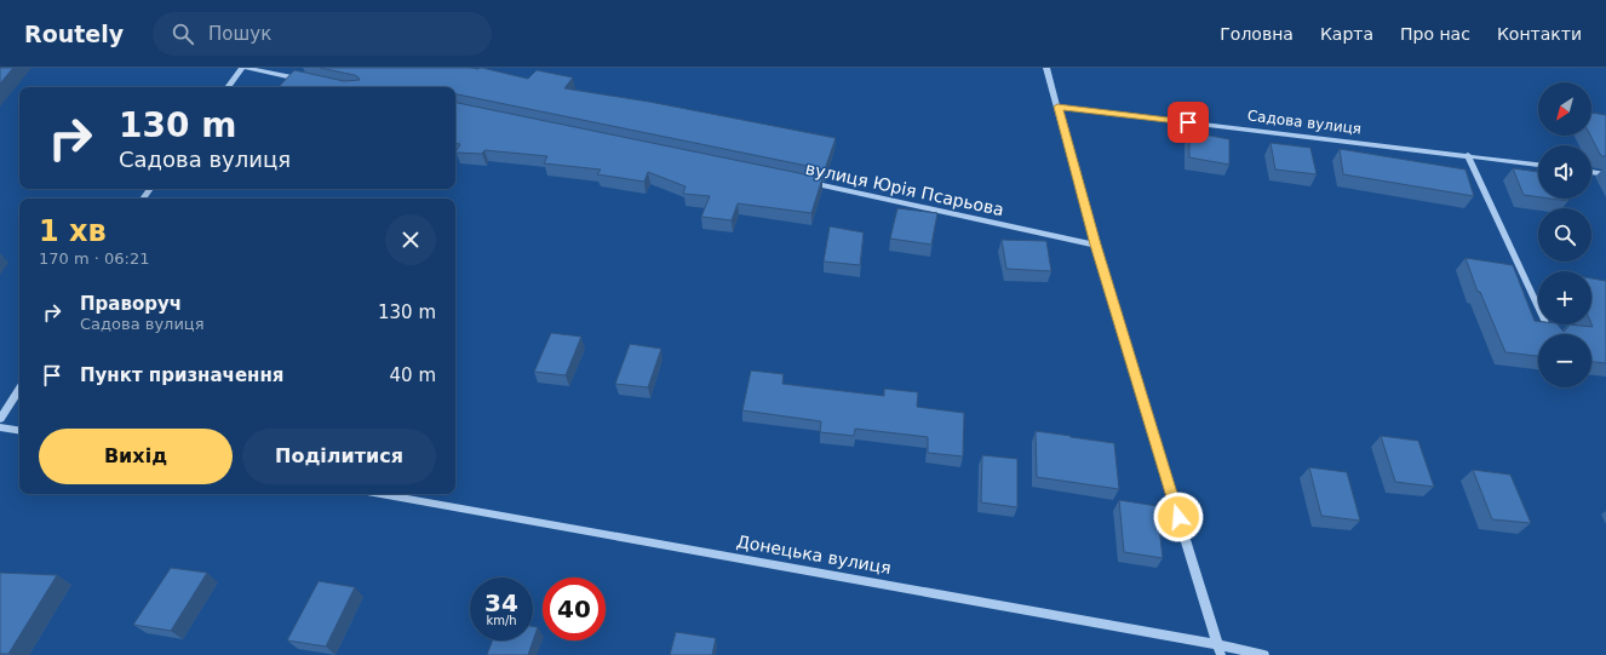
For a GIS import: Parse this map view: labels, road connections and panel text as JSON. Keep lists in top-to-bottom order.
{
  "streets": {
    "street": ["Садова вулиця", "вулиця Юрія Псарьова", "Донецька вулиця"]
  },
  "north": "bottom left",
  "page": {
    "header": "Routely",
    "search": "Пошук",
    "nav": [
      "Головна",
      "Карта",
      "Про нас",
      "Контакти"
    ],
    "map_buttons": ["+", "−"],
    "turn": ["130 m", "Садова вулиця"],
    "heading": ["1 хв", "170 m · 06:21"],
    "list": [
      {
        "name": "Праворуч",
        "note": "Садова вулиця",
        "value": "130 m"
      },
      {
        "name": "Пункт призначення",
        "value": "40 m"
      }
    ],
    "buttons": ["Вихід", "Поділитися"],
    "speed": "34 km/h",
    "limit": "40"
  }
}
